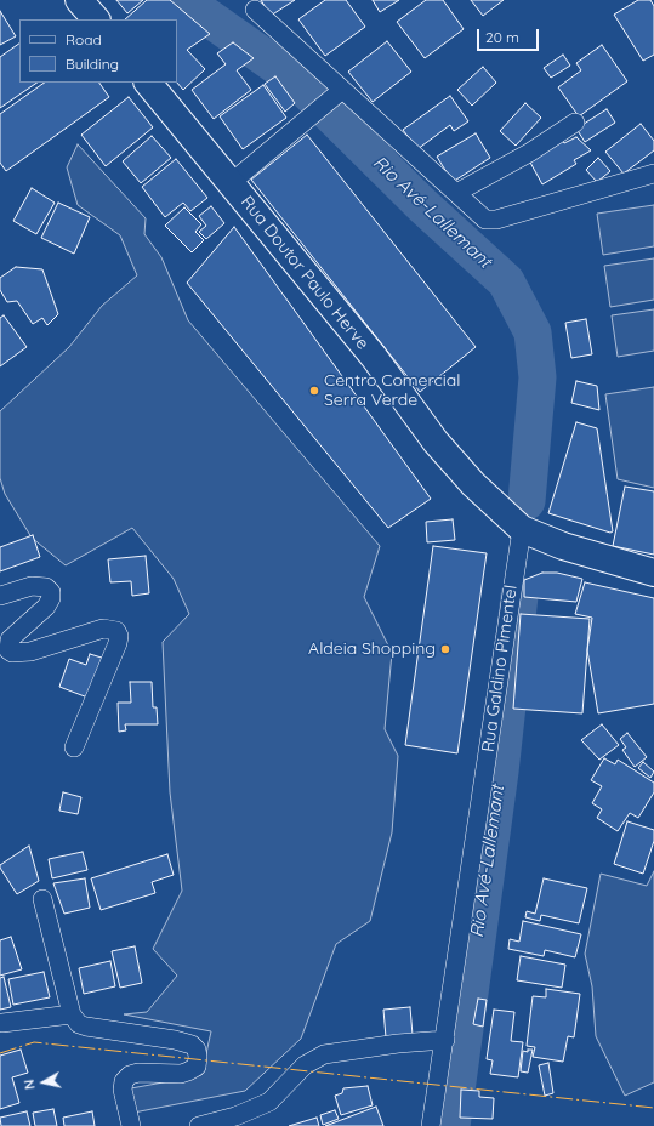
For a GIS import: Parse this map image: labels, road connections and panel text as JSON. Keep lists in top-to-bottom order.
{
  "streets": {
    "main road": ["Rua Doutor Paulo Herve"],
    "street": ["Rua Galdino Pimentel"]
  },
  "crossings": [
    ["Rua Doutor Paulo Herve", "Rua Galdino Pimentel"]
  ],
  "water": ["Rio Avé‐Lallemant"],
  "places": ["Centro Comercial Serra Verde", "Aldeia Shopping"],
  "legend": ["Road", "Building"],
  "scale_bar": "20 m",
  "north": "left"
}
